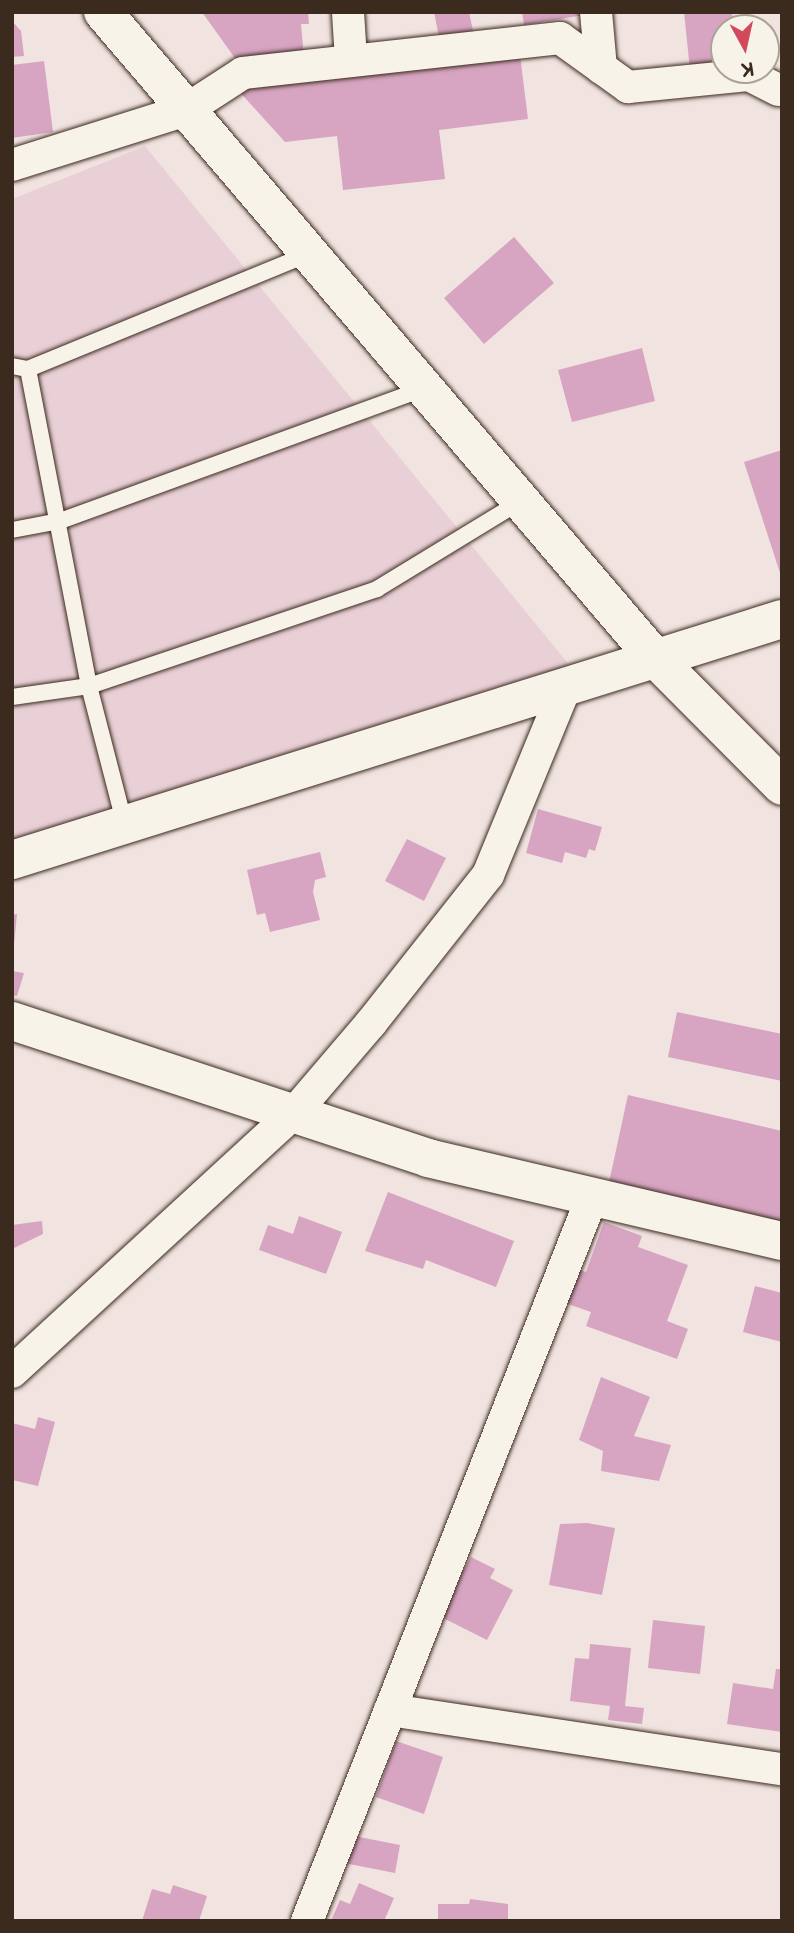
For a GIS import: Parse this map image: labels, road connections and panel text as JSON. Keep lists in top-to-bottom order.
{
  "north": "bottom"
}
